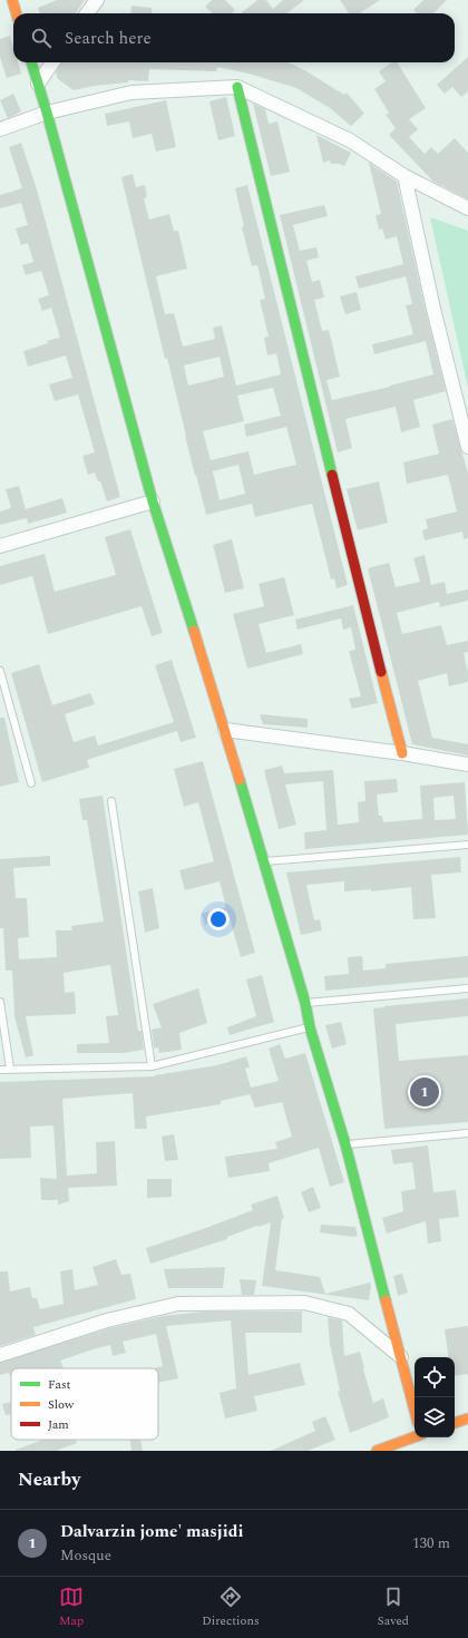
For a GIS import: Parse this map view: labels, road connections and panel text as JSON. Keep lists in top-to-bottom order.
{
  "legend": ["Fast", "Slow", "Jam"],
  "page": {
    "search": "Search here",
    "pins": "1",
    "heading": "Nearby",
    "list": [
      {
        "mark": "1",
        "name": "Dalvarzin jome' masjidi",
        "note": "Mosque",
        "value": "130 m"
      }
    ],
    "nav": ["Map", "Directions", "Saved"]
  }
}
